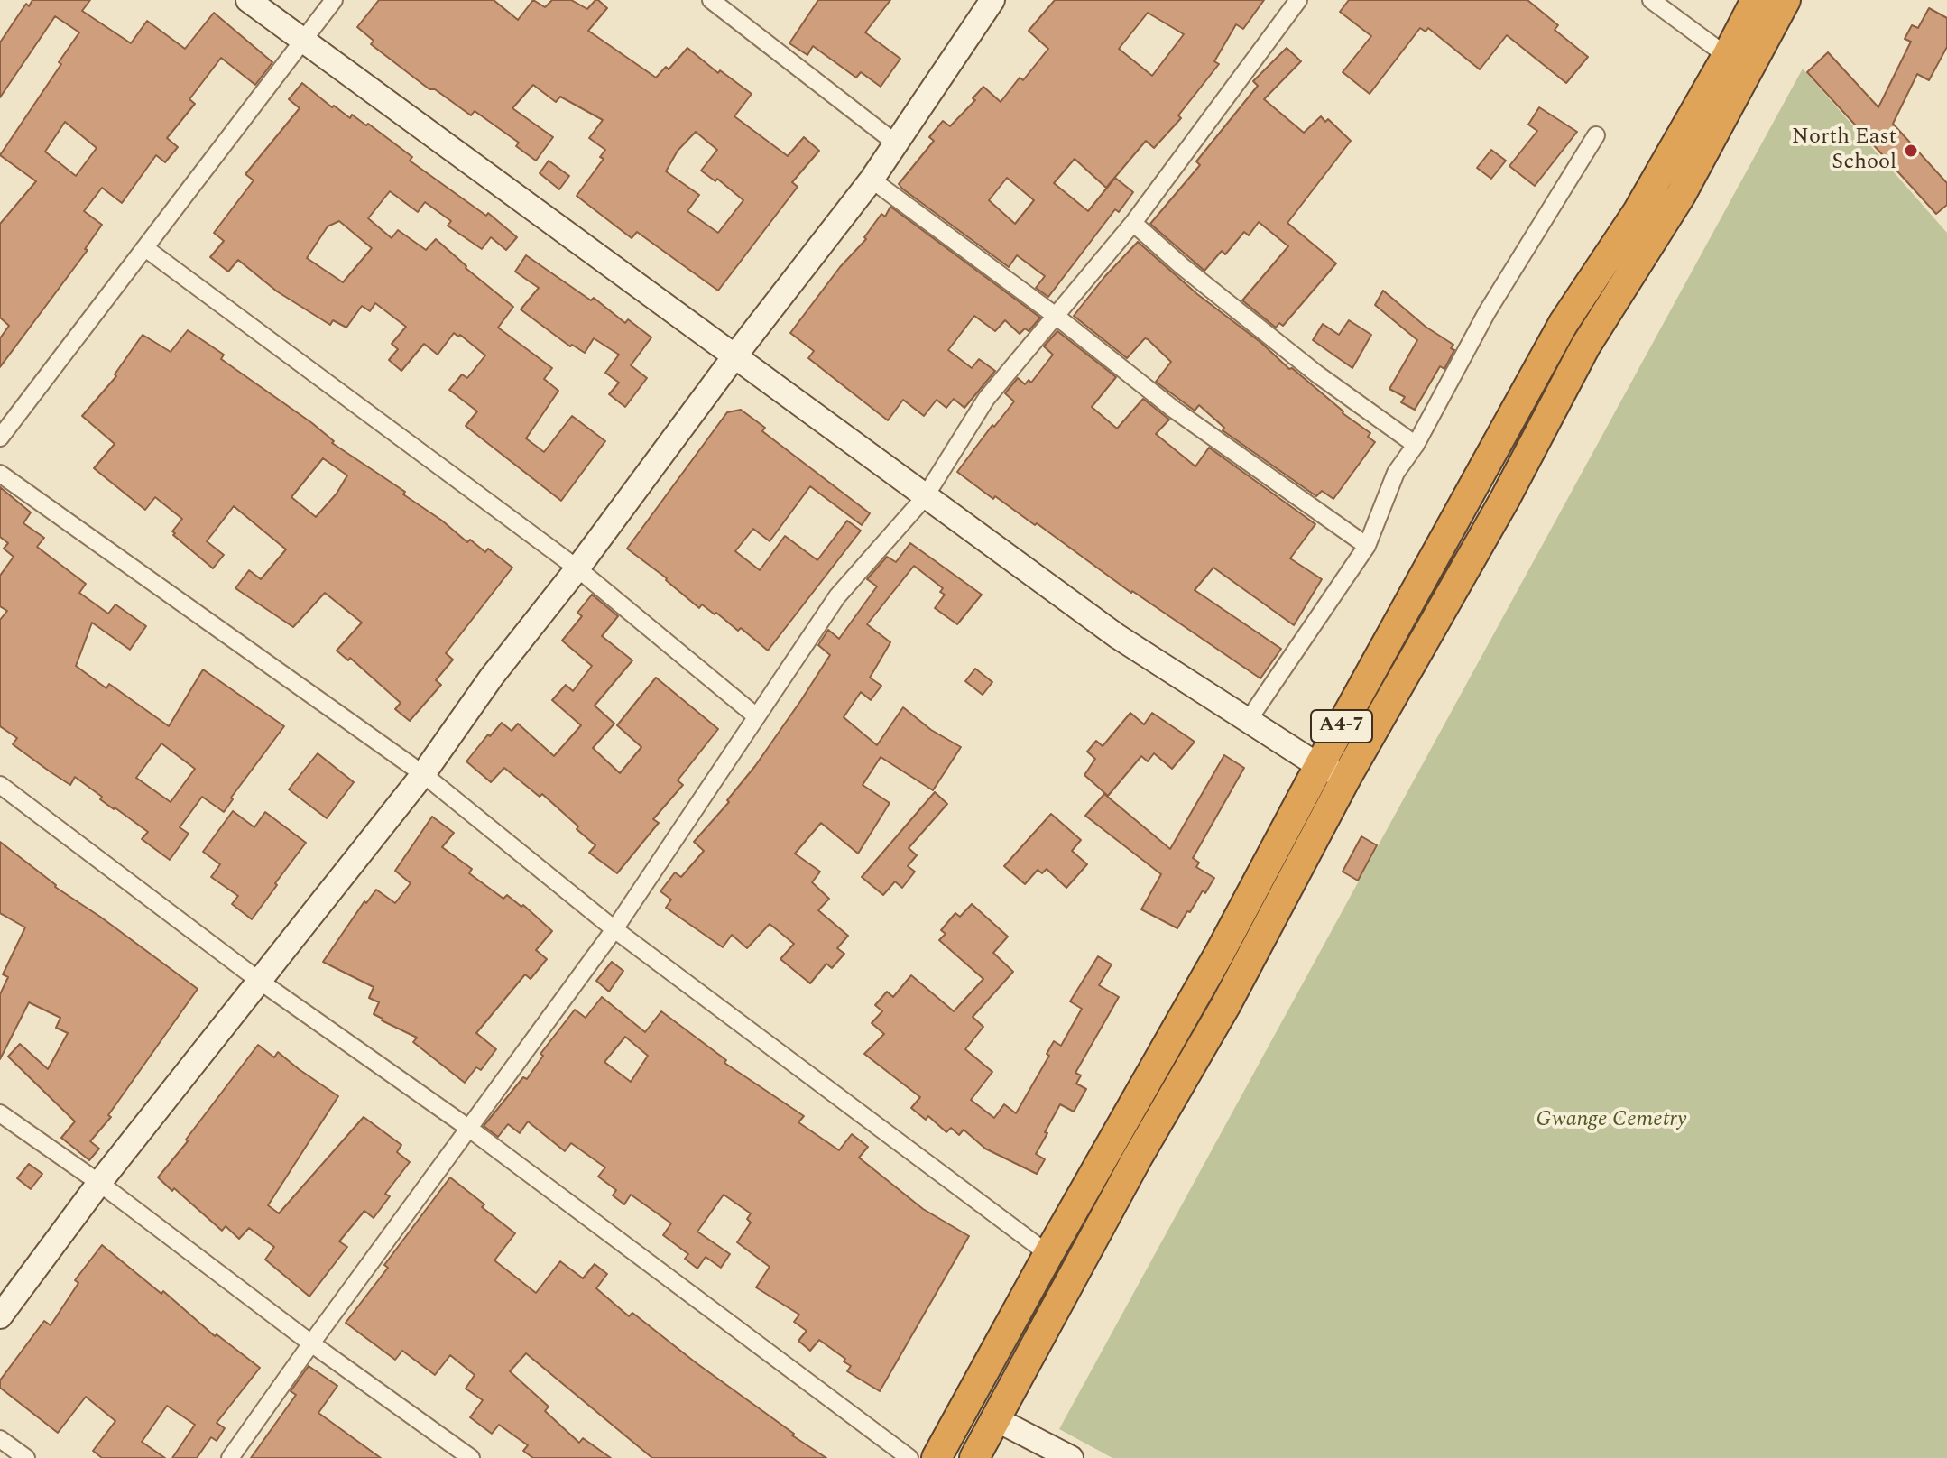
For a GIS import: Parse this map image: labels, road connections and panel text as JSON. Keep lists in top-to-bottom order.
{
  "streets": {
    "highway": ["A4-7"]
  },
  "parks": ["Gwange Cemetry"],
  "places": ["North East School"]
}
